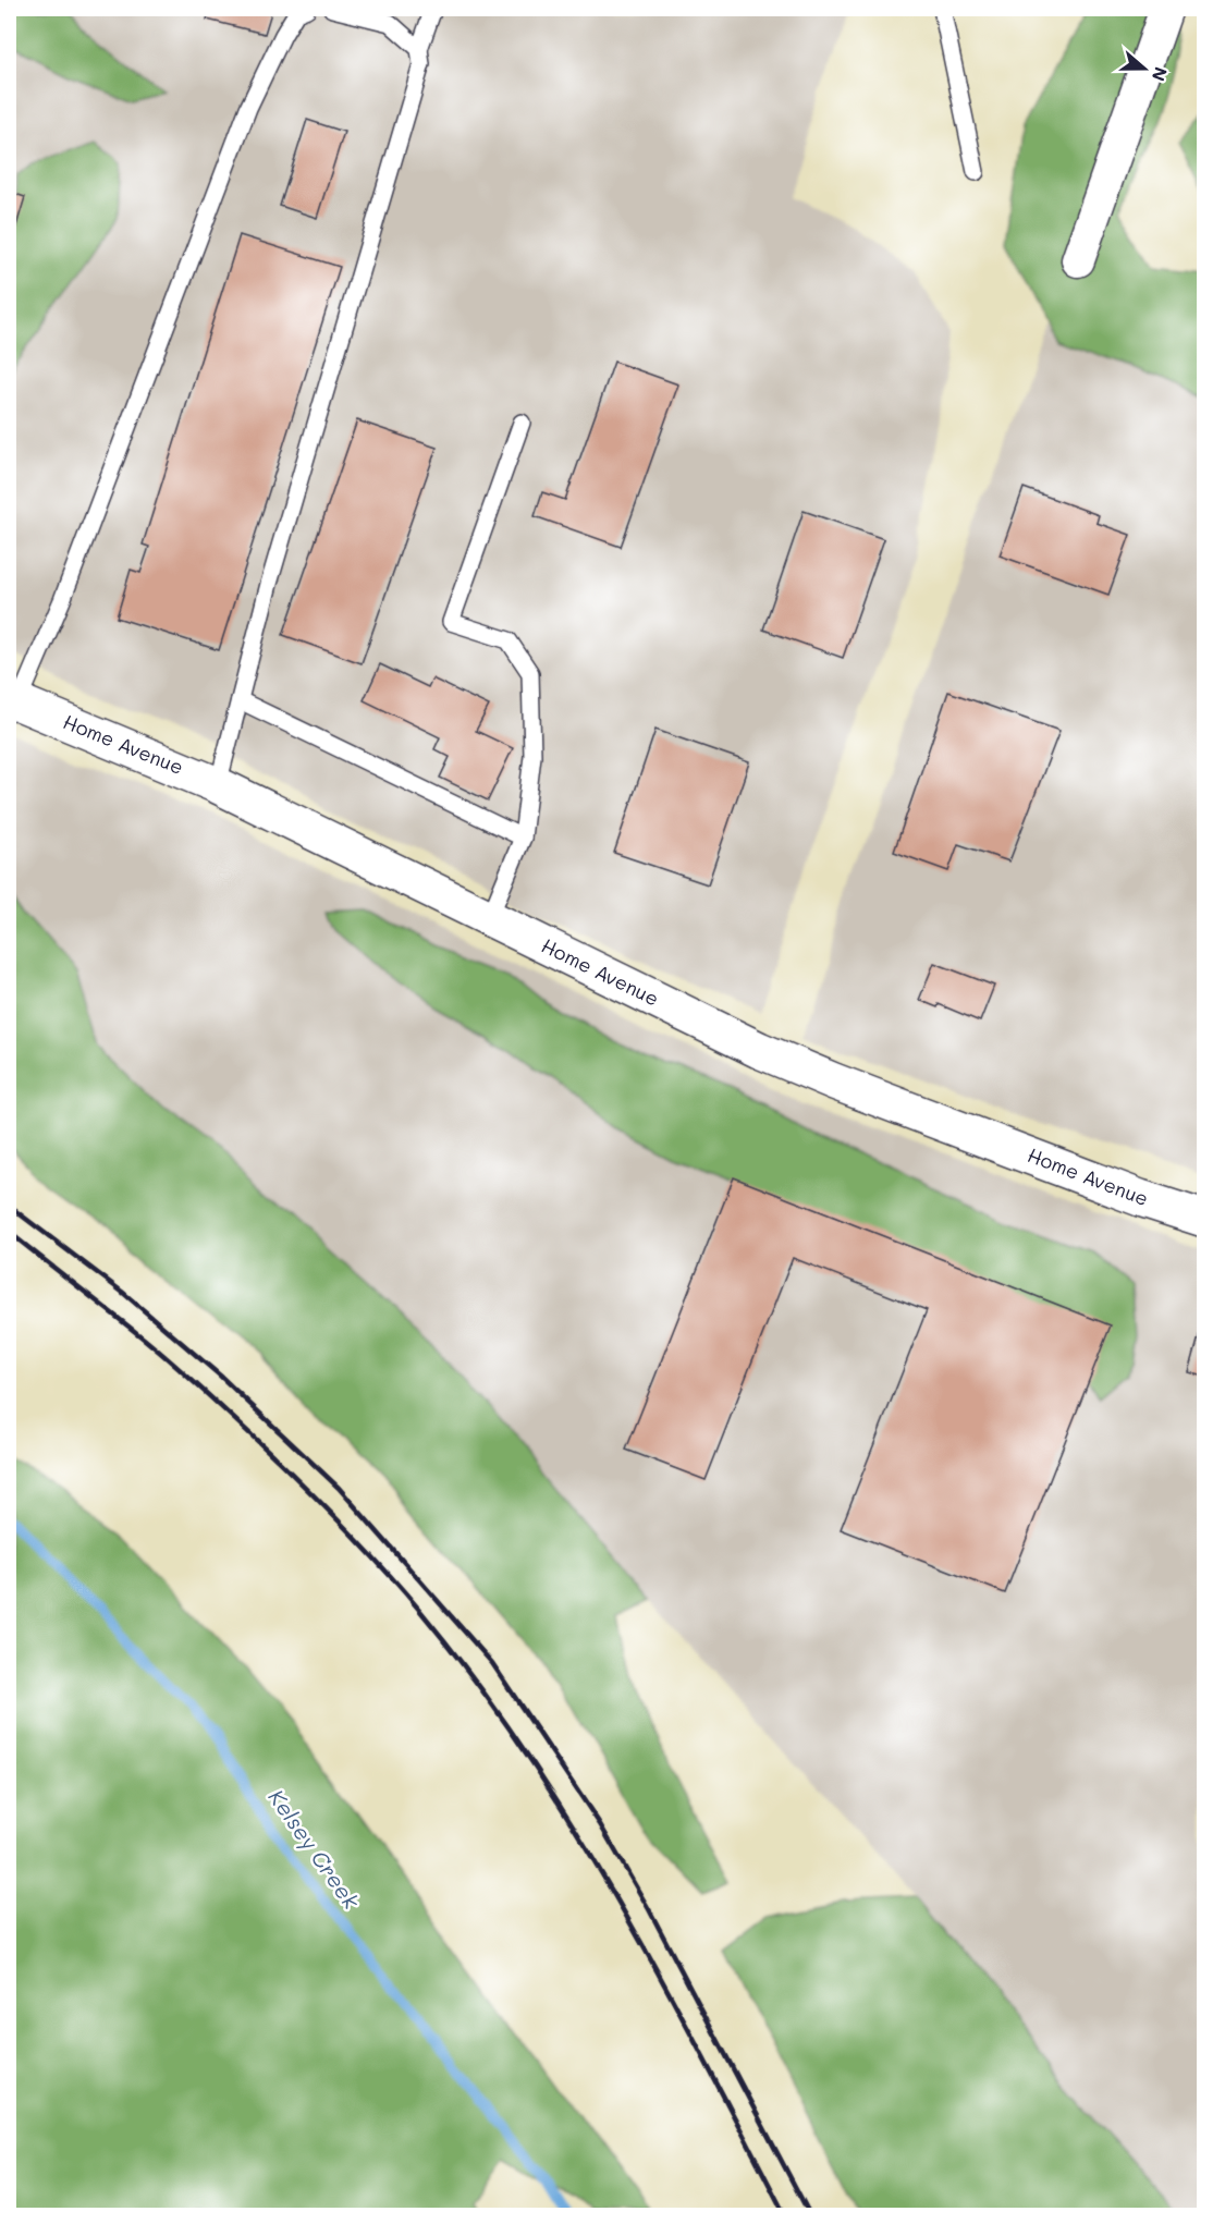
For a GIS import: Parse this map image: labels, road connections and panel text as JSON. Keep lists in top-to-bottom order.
{
  "streets": {
    "street": ["Home Avenue"]
  },
  "water": ["Kelsey Creek"],
  "north": "right"
}
